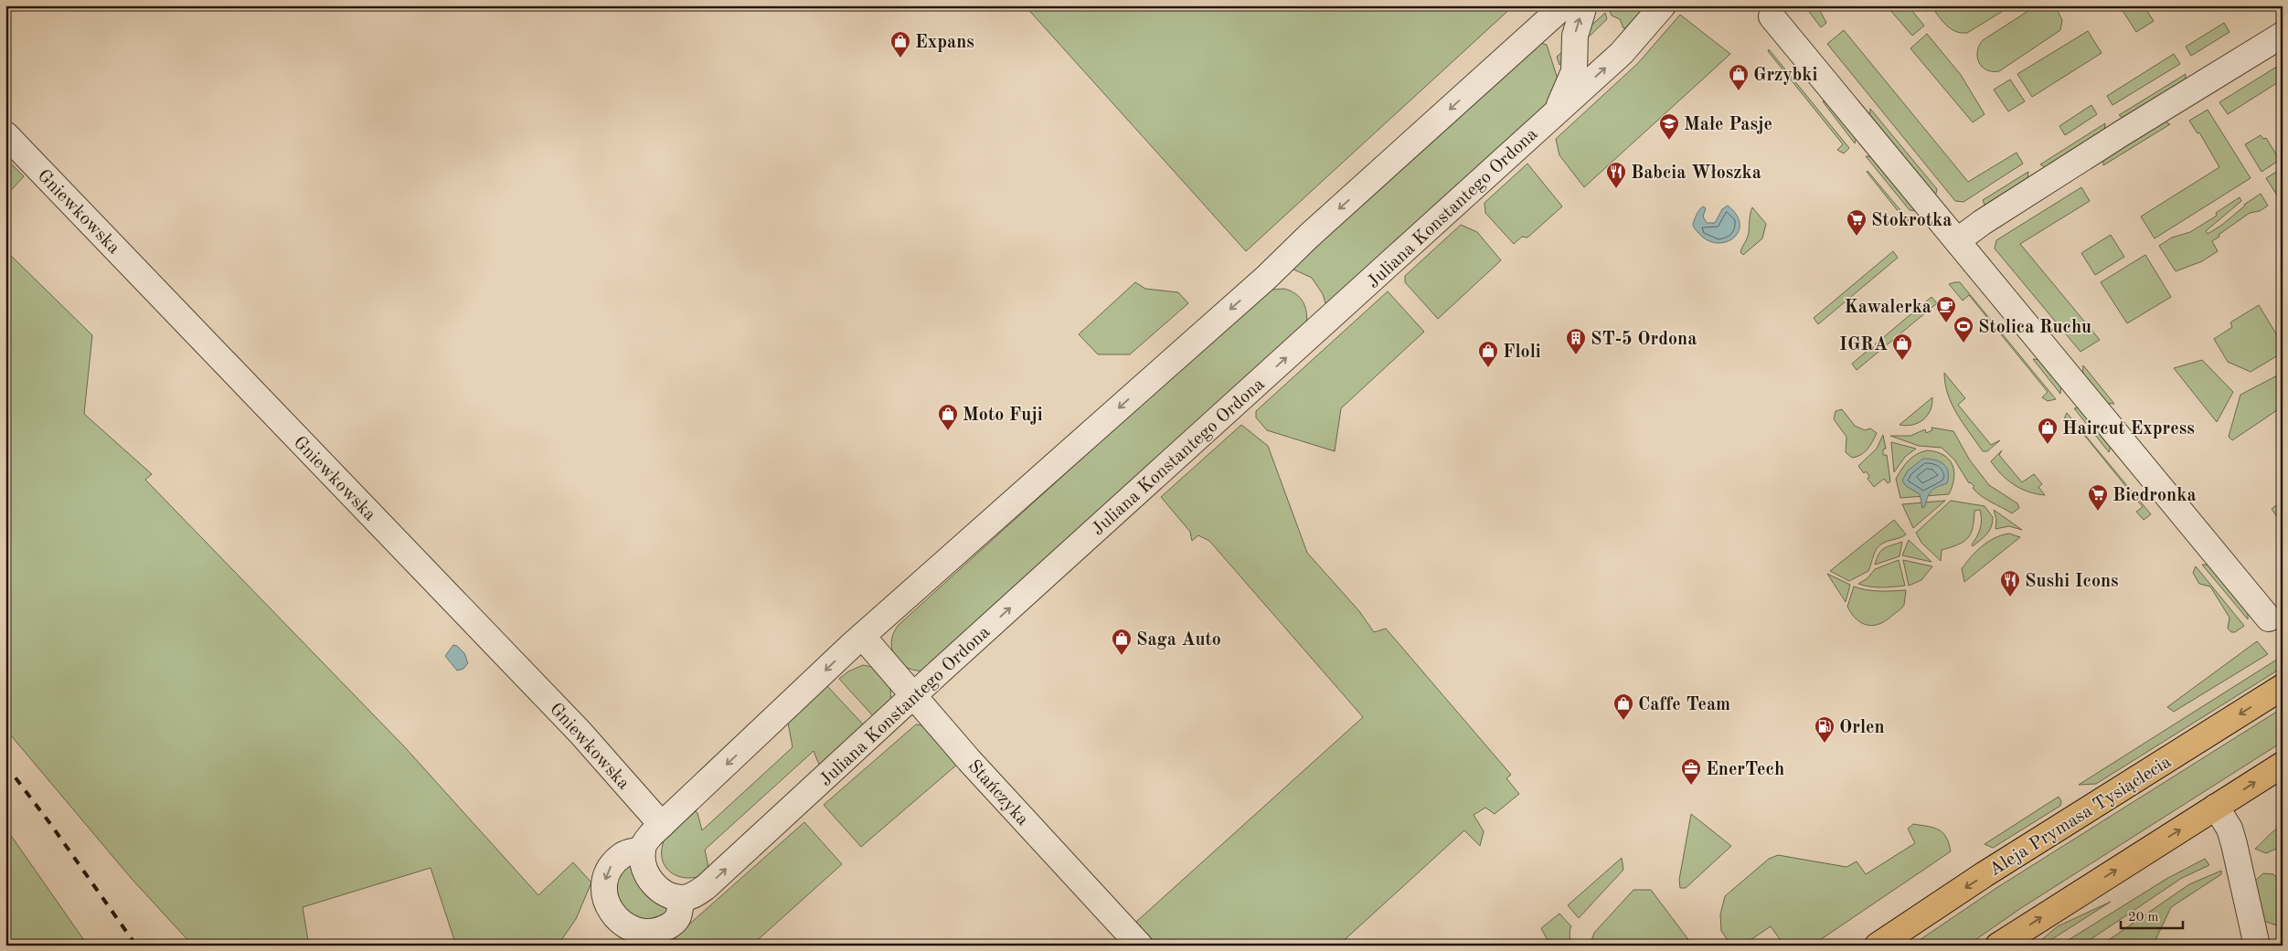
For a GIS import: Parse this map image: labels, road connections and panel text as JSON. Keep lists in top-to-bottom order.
{
  "streets": {
    "main road": ["Aleja Prymasa Tysiąclecia"],
    "street": ["Juliana Konstantego Ordona", "Gniewkowska", "Stańczyka"]
  },
  "crossings": [
    ["Juliana Konstantego Ordona", "Stańczyka"]
  ],
  "places": {
    "shop": [
      "Expans",
      "Grzybki",
      "IGRA",
      "Floli",
      "Moto Fuji",
      "Haircut Express",
      "Saga Auto",
      "Caffe Team"
    ],
    "school or university": ["Małe Pasje"],
    "restaurant": ["Babcia Włoszka", "Sushi Icons"],
    "supermarket": ["Stokrotka", "Biedronka"],
    "cafe": ["Kawalerka"],
    "sports": ["Stolica Ruchu"],
    "building": ["ST-5 Ordona"],
    "fuel station": ["Orlen"],
    "office": ["EnerTech"]
  },
  "scale_bar": "20 m"
}
